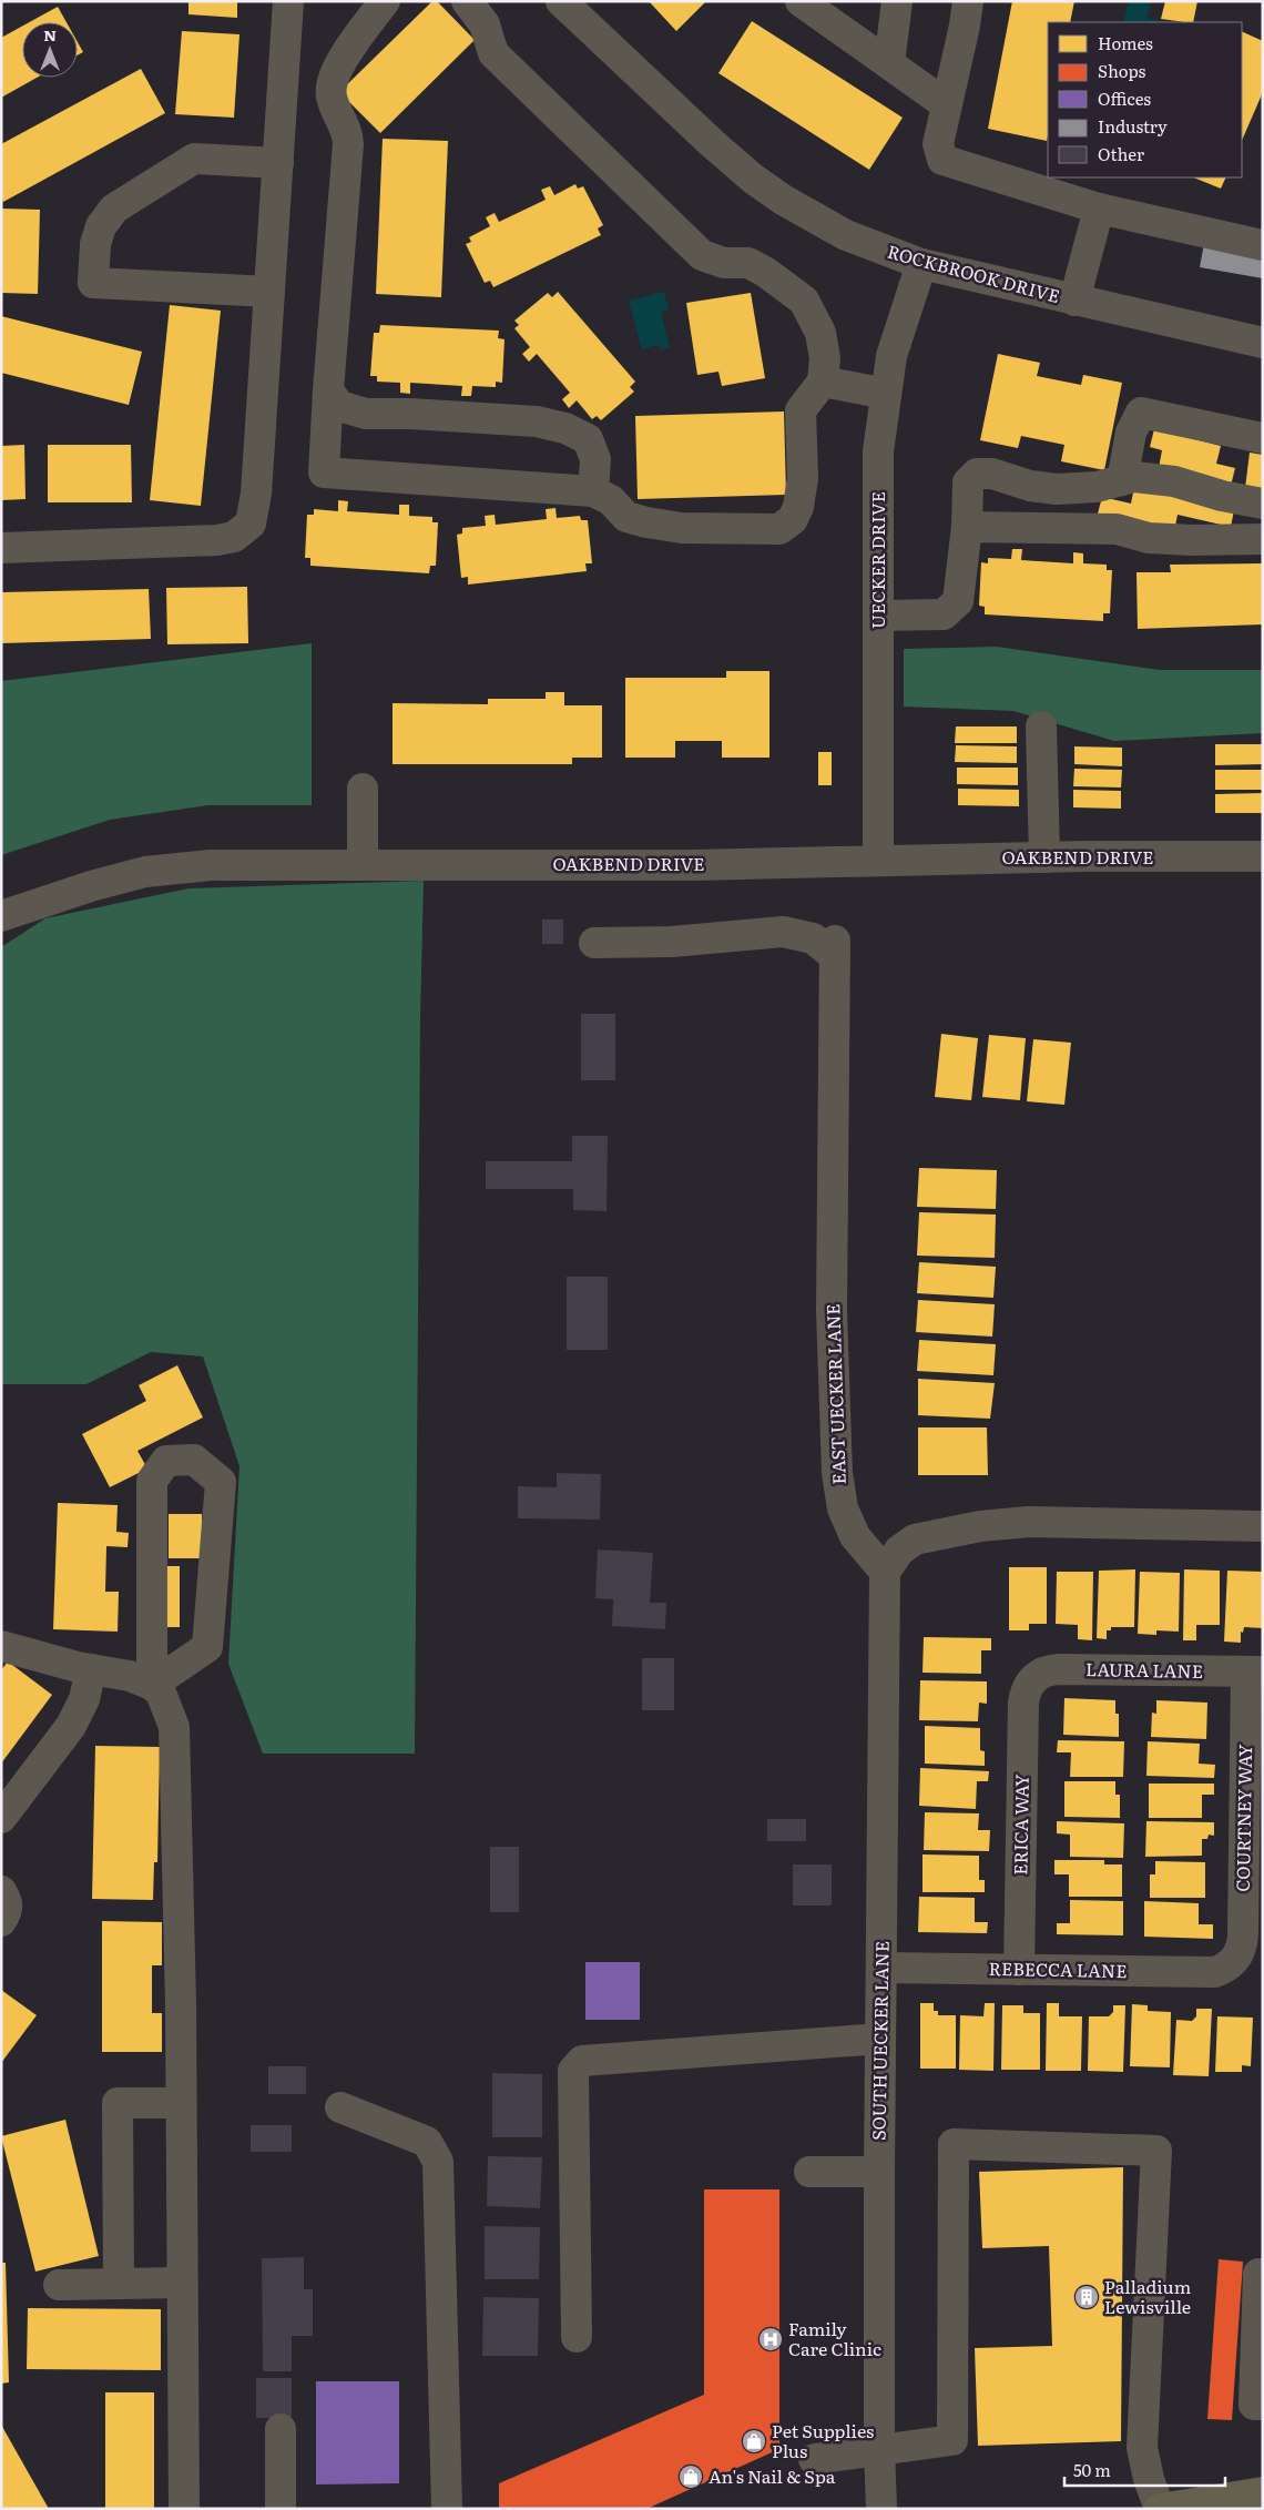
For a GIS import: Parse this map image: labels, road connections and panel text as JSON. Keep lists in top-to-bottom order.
{
  "streets": {
    "street": [
      "ROCKBROOK DRIVE",
      "UECKER DRIVE",
      "OAKBEND DRIVE",
      "EAST UECKER LANE",
      "LAURA LANE",
      "COURTNEY WAY",
      "ERICA WAY",
      "REBECCA LANE",
      "SOUTH UECKER LANE"
    ]
  },
  "crossings": [
    ["ROCKBROOK DRIVE", "UECKER DRIVE"],
    ["UECKER DRIVE", "OAKBEND DRIVE"],
    ["EAST UECKER LANE", "SOUTH UECKER LANE"],
    ["LAURA LANE", "COURTNEY WAY"],
    ["LAURA LANE", "ERICA WAY"],
    ["COURTNEY WAY", "REBECCA LANE"],
    ["ERICA WAY", "REBECCA LANE"],
    ["REBECCA LANE", "SOUTH UECKER LANE"]
  ],
  "places": {
    "building": ["Palladium Lewisville"],
    "hospital": ["Family Care Clinic"],
    "shop": ["Pet Supplies Plus", "An's Nail & Spa"]
  },
  "legend": [
    "Homes",
    "Shops",
    "Offices",
    "Industry",
    "Other"
  ],
  "scale_bar": "50 m",
  "north": "top"
}
